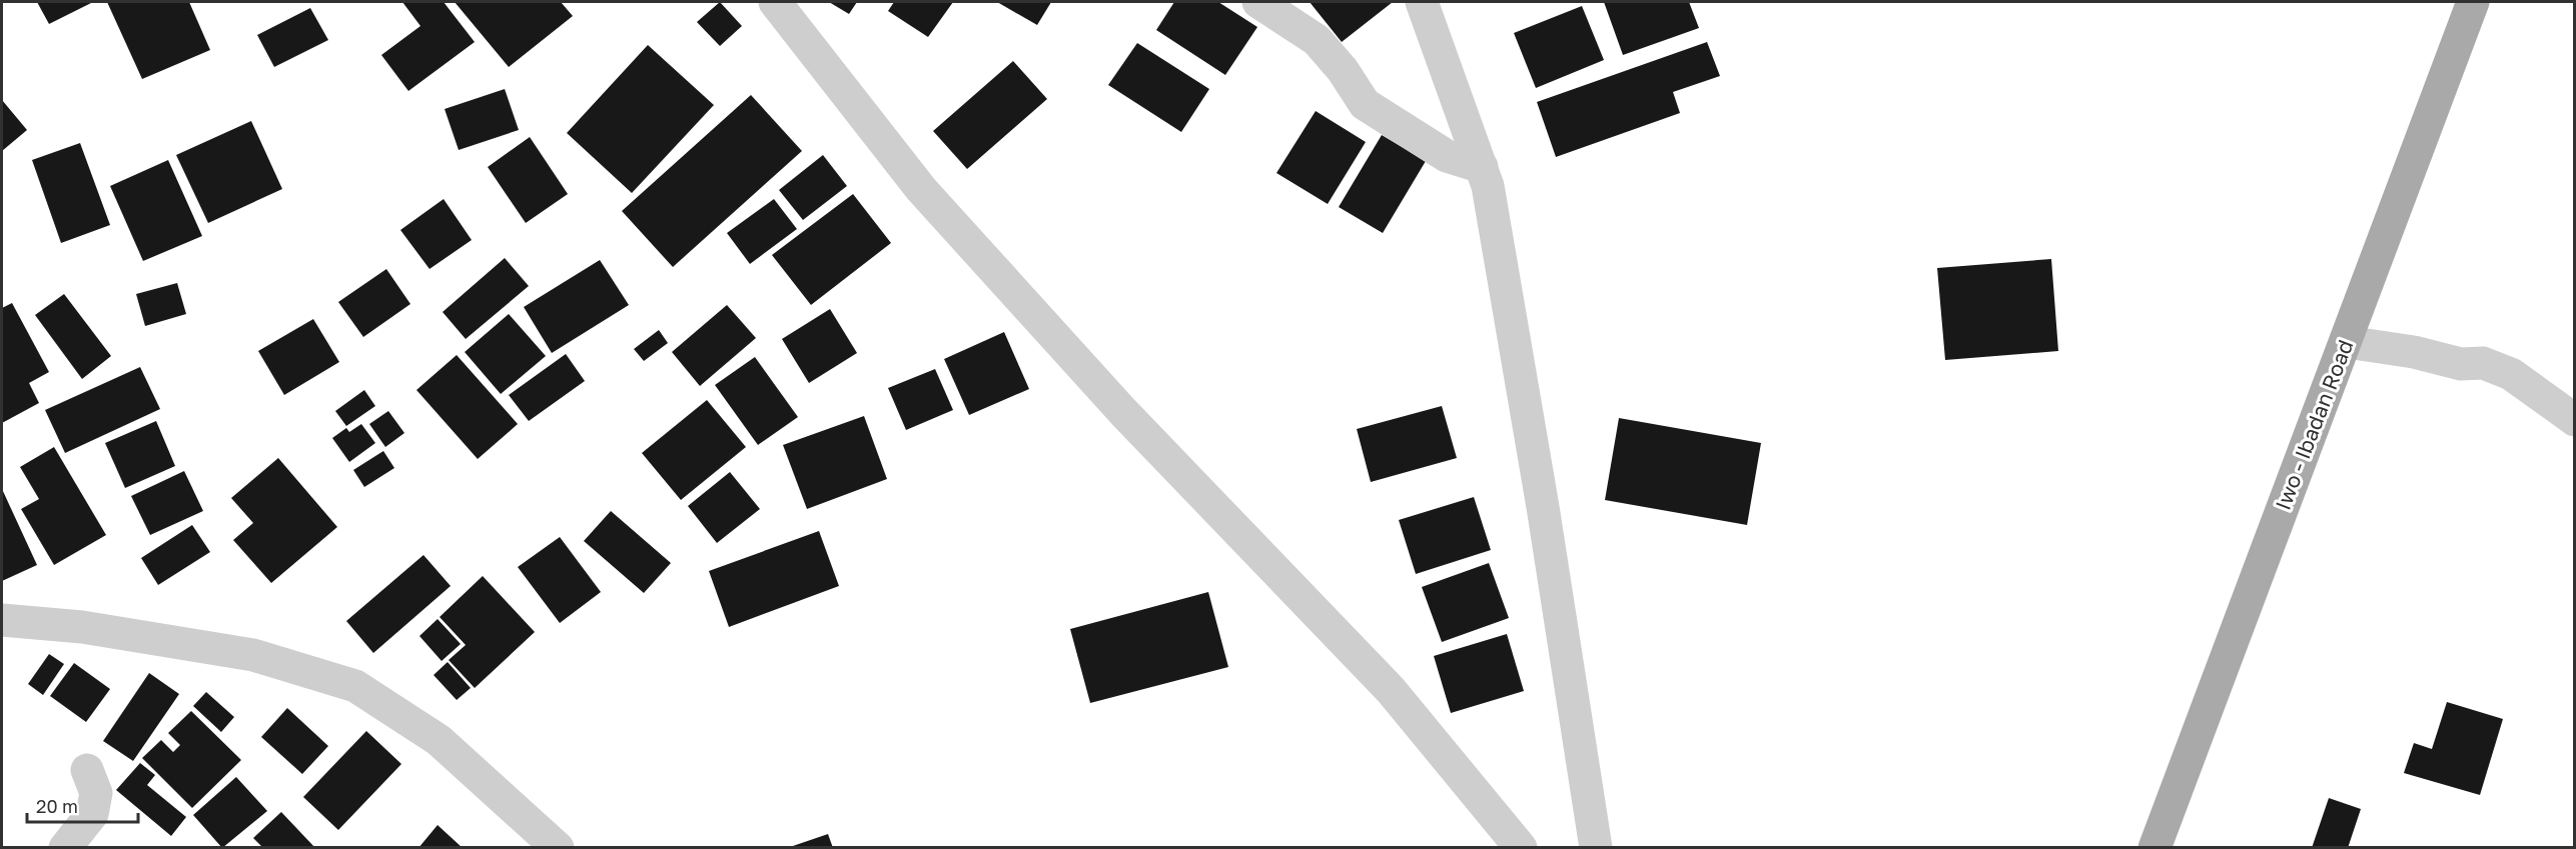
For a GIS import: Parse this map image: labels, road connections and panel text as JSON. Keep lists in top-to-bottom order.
{
  "streets": {
    "main road": ["Iwo - Ibadan Road"]
  },
  "scale_bar": "20 m"
}
